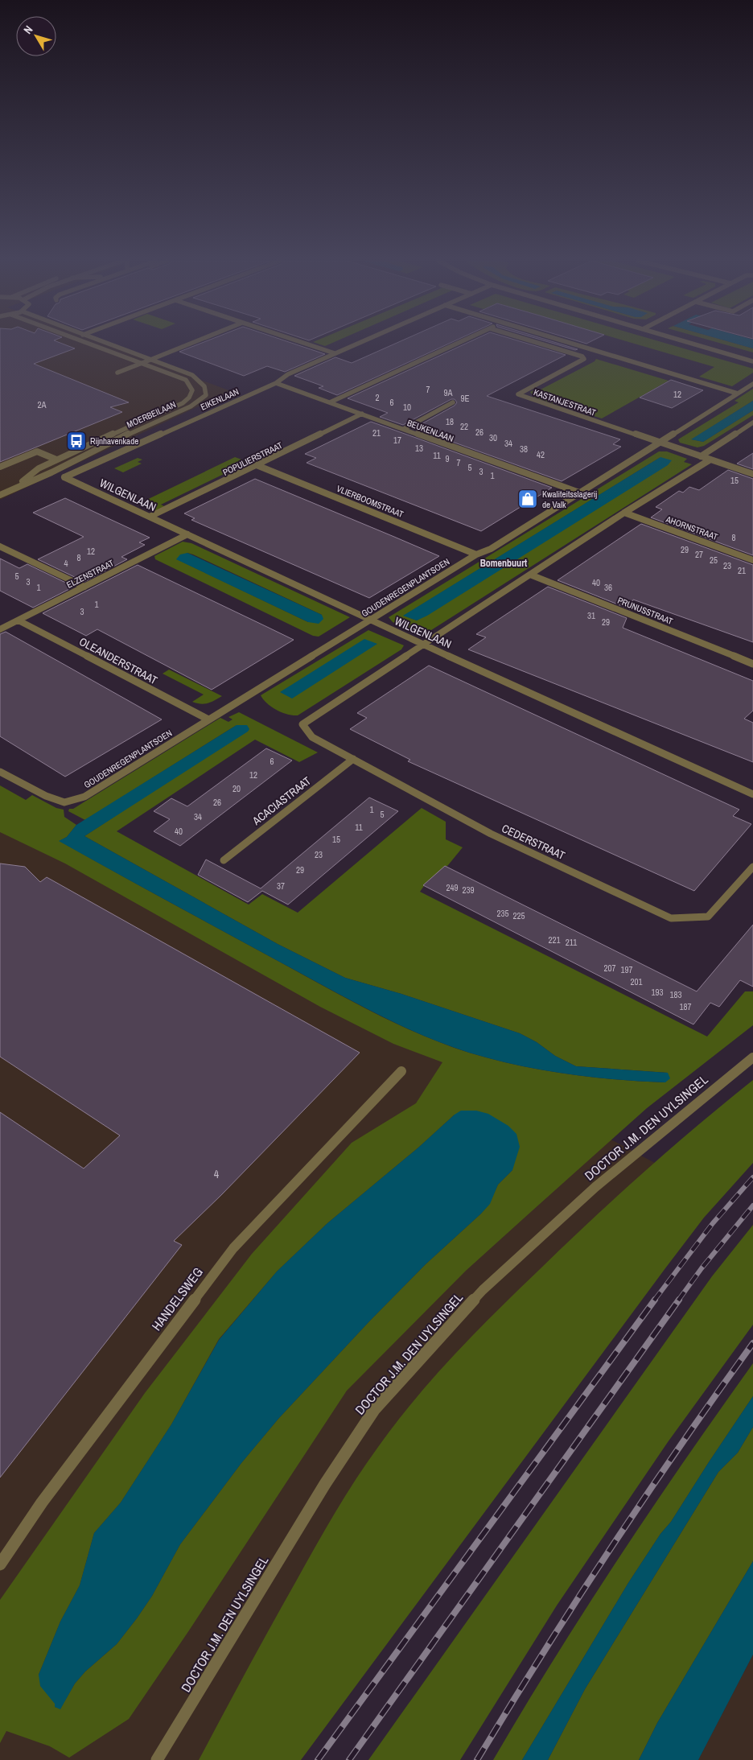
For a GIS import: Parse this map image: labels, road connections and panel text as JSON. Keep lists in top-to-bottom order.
{
  "streets": {
    "street": [
      "EIKENLAAN",
      "KASTANJESTRAAT",
      "MOERBEILAAN",
      "BEUKENLAAN",
      "POPULIERSTRAAT",
      "WILGENLAAN",
      "VLIERBOOMSTRAAT",
      "AHORNSTRAAT",
      "ELZENSTRAAT",
      "GOUDENREGENPLANTSOEN",
      "PRUNUSSTRAAT",
      "OLEANDERSTRAAT",
      "ACACIASTRAAT",
      "CEDERSTRAAT",
      "DOCTOR J.M. DEN UYLSINGEL",
      "HANDELSWEG"
    ]
  },
  "crossings": [
    ["EIKENLAAN", "BEUKENLAAN"],
    ["EIKENLAAN", "WILGENLAAN"],
    ["KASTANJESTRAAT", "GOUDENREGENPLANTSOEN"],
    ["BEUKENLAAN", "POPULIERSTRAAT"],
    ["BEUKENLAAN", "GOUDENREGENPLANTSOEN"],
    ["POPULIERSTRAAT", "WILGENLAAN"],
    ["POPULIERSTRAAT", "VLIERBOOMSTRAAT"],
    ["WILGENLAAN", "ELZENSTRAAT"],
    ["WILGENLAAN", "GOUDENREGENPLANTSOEN"],
    ["WILGENLAAN", "CEDERSTRAAT"],
    ["VLIERBOOMSTRAAT", "GOUDENREGENPLANTSOEN"],
    ["ELZENSTRAAT", "OLEANDERSTRAAT"],
    ["GOUDENREGENPLANTSOEN", "OLEANDERSTRAAT"],
    ["ACACIASTRAAT", "CEDERSTRAAT"]
  ],
  "districts": ["Bomenbuurt"],
  "places": {
    "bus stop": ["Rijnhavenkade"],
    "shop": ["Kwaliteitsslagerij de Valk"]
  },
  "house_numbers": [
    "7",
    "9A",
    "12",
    "2",
    "9E",
    "6",
    "2A",
    "10",
    "18",
    "22",
    "26",
    "21",
    "30",
    "17",
    "34",
    "13",
    "38",
    "42",
    "11",
    "9",
    "7",
    "5",
    "3",
    "1",
    "15",
    "8",
    "29",
    "12",
    "27",
    "8",
    "25",
    "4",
    "23",
    "21",
    "5",
    "3",
    "40",
    "1",
    "36",
    "1",
    "3",
    "31",
    "29",
    "6",
    "12",
    "20",
    "26",
    "1",
    "5",
    "34",
    "11",
    "40",
    "15",
    "23",
    "29",
    "37",
    "249",
    "239",
    "235",
    "225",
    "221",
    "211",
    "207",
    "197",
    "201",
    "193",
    "183",
    "187",
    "4"
  ],
  "north": "top left"
}
